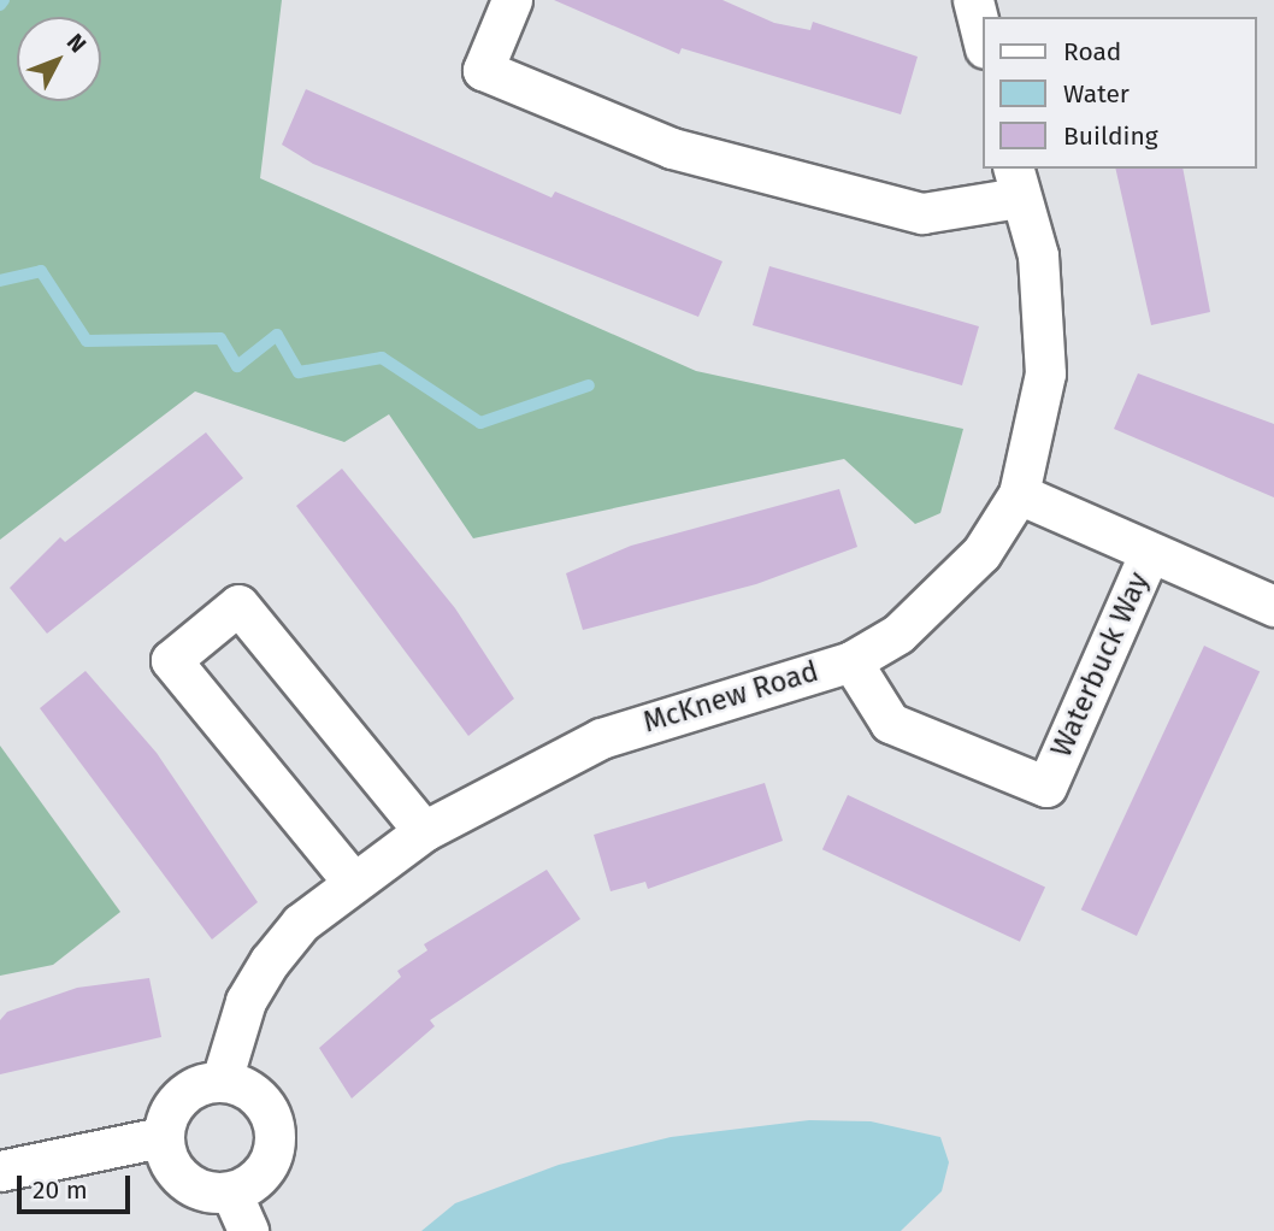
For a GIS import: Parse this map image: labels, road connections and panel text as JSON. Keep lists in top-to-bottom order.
{
  "streets": {
    "street": ["Waterbuck Way", "McKnew Road"]
  },
  "crossings": [
    ["Waterbuck Way", "McKnew Road"]
  ],
  "legend": ["Road", "Water", "Building"],
  "scale_bar": "20 m",
  "north": "top right"
}
